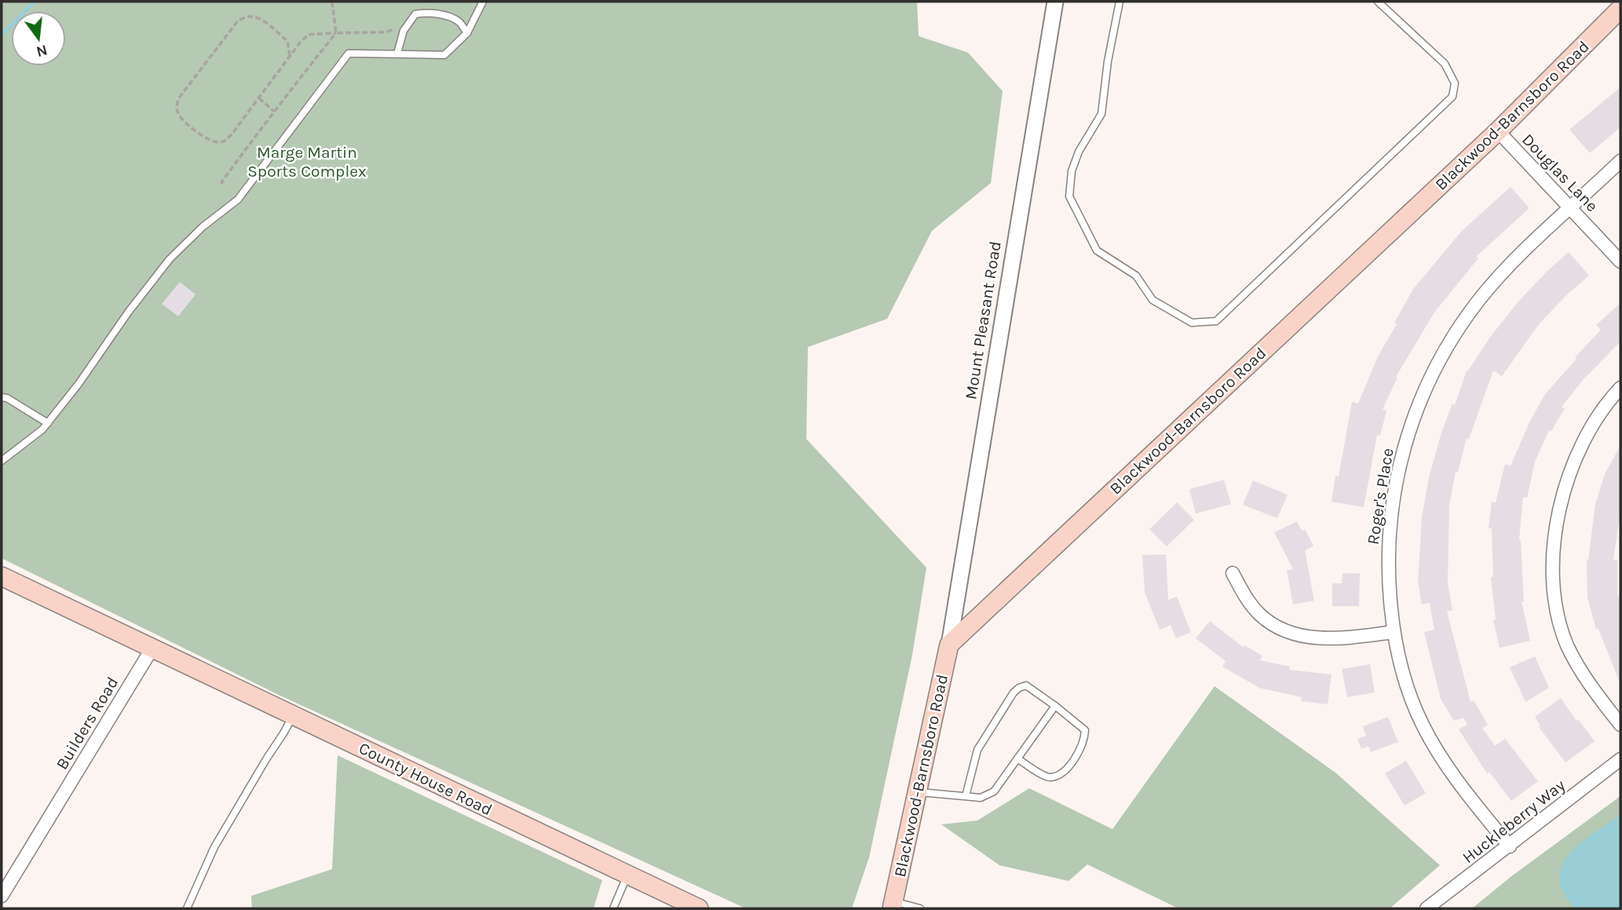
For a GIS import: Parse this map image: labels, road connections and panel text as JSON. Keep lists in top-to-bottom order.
{
  "streets": {
    "main road": ["Blackwood-Barnsboro Road", "County House Road"],
    "street": [
      "Douglas Lane",
      "Mount Pleasant Road",
      "Roger's Place",
      "Builders Road",
      "Huckleberry Way"
    ]
  },
  "crossings": [
    ["Blackwood-Barnsboro Road", "Douglas Lane"],
    ["Blackwood-Barnsboro Road", "Mount Pleasant Road"],
    ["Douglas Lane", "Roger's Place"],
    ["Roger's Place", "Huckleberry Way"],
    ["Builders Road", "County House Road"]
  ],
  "parks": ["Marge Martin Sports Complex"],
  "north": "bottom"
}
